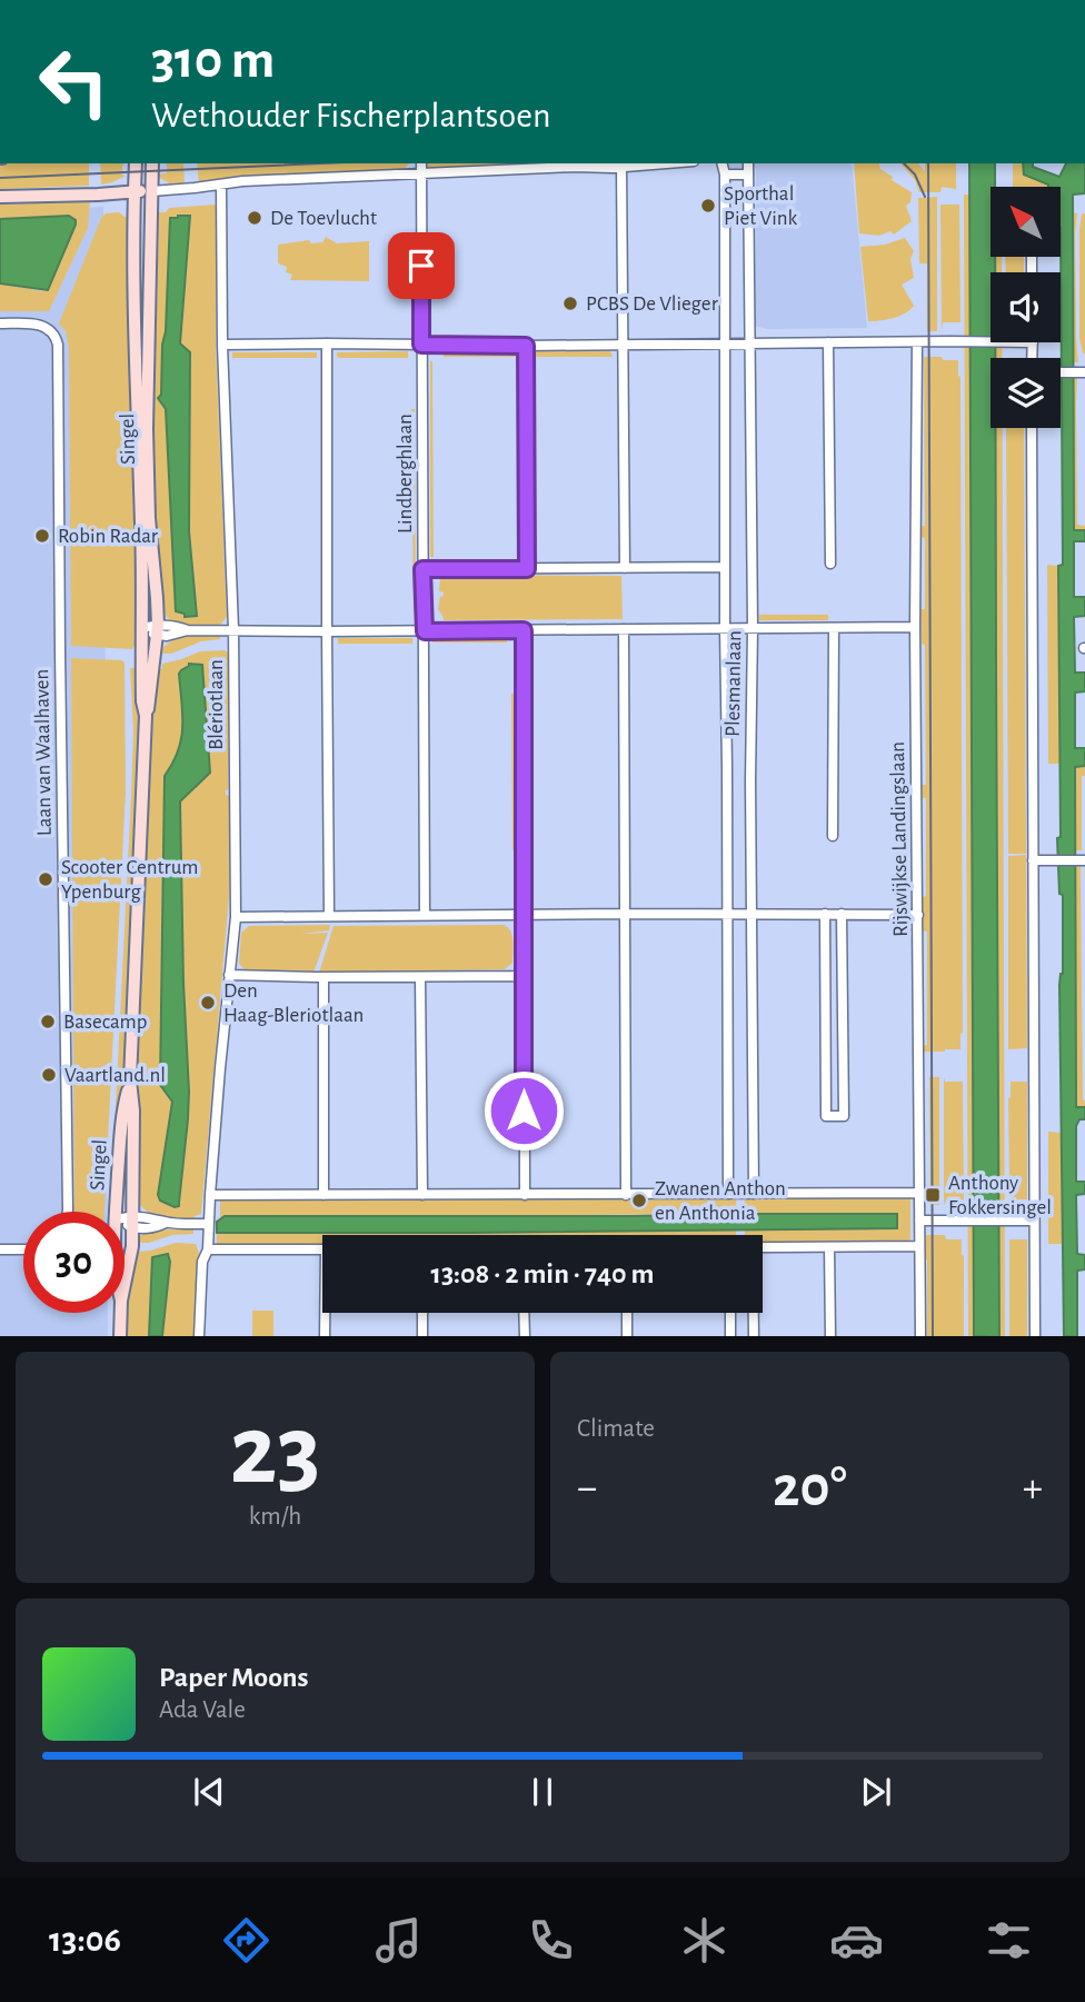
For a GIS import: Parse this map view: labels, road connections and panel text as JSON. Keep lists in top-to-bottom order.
{
  "streets": {
    "main road": ["Singel"],
    "street": [
      "Lindberghlaan",
      "Plesmanlaan",
      "Blériotlaan",
      "Laan van Waalhaven",
      "Rijswijkse Landingslaan"
    ]
  },
  "places": {
    "other": [
      "Sporthal Piet Vink",
      "De Toevlucht",
      "PCBS De Vlieger",
      "Robin Radar",
      "Scooter Centrum Ypenburg",
      "Den Haag-Bleriotlaan",
      "Basecamp",
      "Vaartland.nl",
      "Zwanen Anthon en Anthonia"
    ],
    "transit": ["Anthony Fokkersingel"]
  },
  "north": "top left",
  "page": {
    "turn": ["310 m", "Wethouder Fischerplantsoen"],
    "limit": "30",
    "trip": "13:08 · 2 min · 740 m",
    "tile": [
      ["23", "km/h"],
      "Climate"
    ],
    "heat": ["−", "20°", "+"],
    "song": ["Paper Moons", "Ada Vale"],
    "tabs": "13:06"
  }
}
